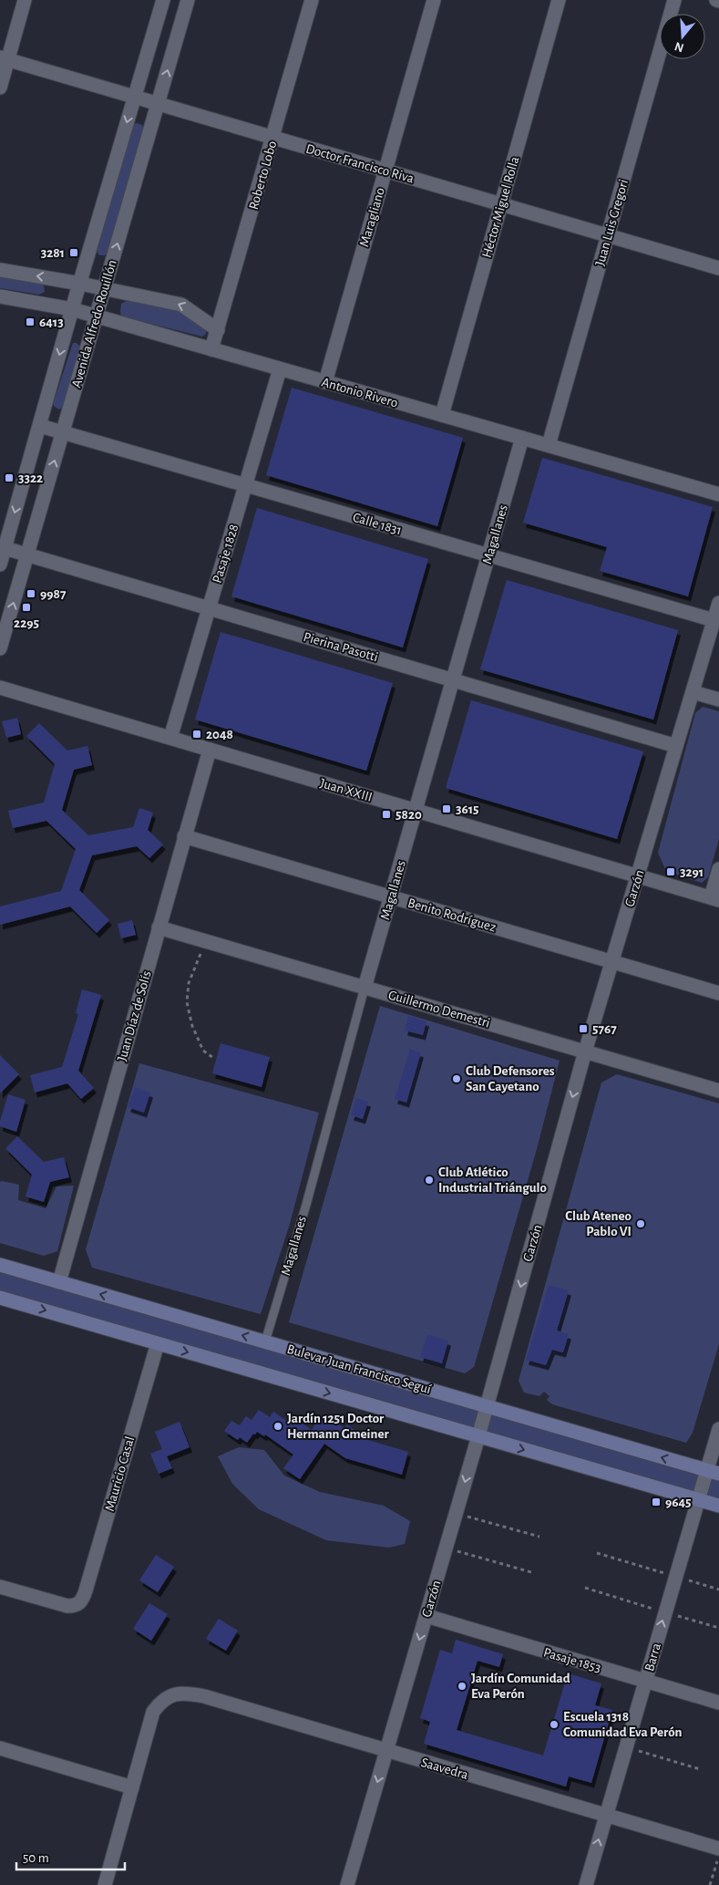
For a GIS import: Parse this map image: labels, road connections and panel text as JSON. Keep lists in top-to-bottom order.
{
  "streets": {
    "main road": ["Bulevar Juan Francisco Seguí"],
    "street": [
      "Doctor Francisco Riva",
      "Roberto Lobo",
      "Héctor Miguel Rolla",
      "Maragliano",
      "Juan Luis Gregori",
      "Avenida Alfredo Rouillón",
      "Antonio Rivero",
      "Calle 1831",
      "Magallanes",
      "Pasaje 1828",
      "Pierina Pasotti",
      "Juan XXIII",
      "Garzón",
      "Benito Rodríguez",
      "Guillermo Demestri",
      "Juan Díaz de Solís",
      "Mauricio Casal",
      "Barra",
      "Pasaje 1853",
      "Saavedra"
    ]
  },
  "crossings": [
    ["Doctor Francisco Riva", "Roberto Lobo"],
    ["Doctor Francisco Riva", "Héctor Miguel Rolla"],
    ["Doctor Francisco Riva", "Maragliano"],
    ["Doctor Francisco Riva", "Juan Luis Gregori"],
    ["Doctor Francisco Riva", "Avenida Alfredo Rouillón"],
    ["Roberto Lobo", "Antonio Rivero"],
    ["Héctor Miguel Rolla", "Antonio Rivero"],
    ["Maragliano", "Antonio Rivero"],
    ["Juan Luis Gregori", "Antonio Rivero"],
    ["Avenida Alfredo Rouillón", "Antonio Rivero"],
    ["Avenida Alfredo Rouillón", "Calle 1831"],
    ["Avenida Alfredo Rouillón", "Pierina Pasotti"],
    ["Antonio Rivero", "Magallanes"],
    ["Antonio Rivero", "Pasaje 1828"],
    ["Calle 1831", "Magallanes"],
    ["Calle 1831", "Pasaje 1828"],
    ["Calle 1831", "Garzón"],
    ["Magallanes", "Pierina Pasotti"],
    ["Magallanes", "Juan XXIII"],
    ["Magallanes", "Benito Rodríguez"],
    ["Magallanes", "Guillermo Demestri"],
    ["Magallanes", "Bulevar Juan Francisco Seguí"],
    ["Pasaje 1828", "Pierina Pasotti"],
    ["Pasaje 1828", "Juan XXIII"],
    ["Pierina Pasotti", "Garzón"],
    ["Juan XXIII", "Garzón"],
    ["Juan XXIII", "Juan Díaz de Solís"],
    ["Garzón", "Benito Rodríguez"],
    ["Garzón", "Guillermo Demestri"],
    ["Garzón", "Bulevar Juan Francisco Seguí"],
    ["Garzón", "Pasaje 1853"],
    ["Garzón", "Saavedra"],
    ["Benito Rodríguez", "Juan Díaz de Solís"],
    ["Guillermo Demestri", "Juan Díaz de Solís"],
    ["Juan Díaz de Solís", "Bulevar Juan Francisco Seguí"],
    ["Bulevar Juan Francisco Seguí", "Barra"],
    ["Barra", "Pasaje 1853"],
    ["Barra", "Saavedra"]
  ],
  "one_way": ["Garzón", "Barra"],
  "places": {
    "transit": [
      "3281",
      "6413",
      "3322",
      "9987",
      "2295",
      "2048",
      "3615",
      "5820",
      "3291",
      "5767",
      "9645"
    ],
    "other": [
      "Club Defensores San Cayetano",
      "Club Atlético Industrial Triángulo",
      "Club Ateneo Pablo VI",
      "Jardín 1251 Doctor Hermann Gmeiner",
      "Jardín Comunidad Eva Perón",
      "Escuela 1318 Comunidad Eva Perón"
    ]
  },
  "scale_bar": "50 m",
  "north": "bottom"
}
